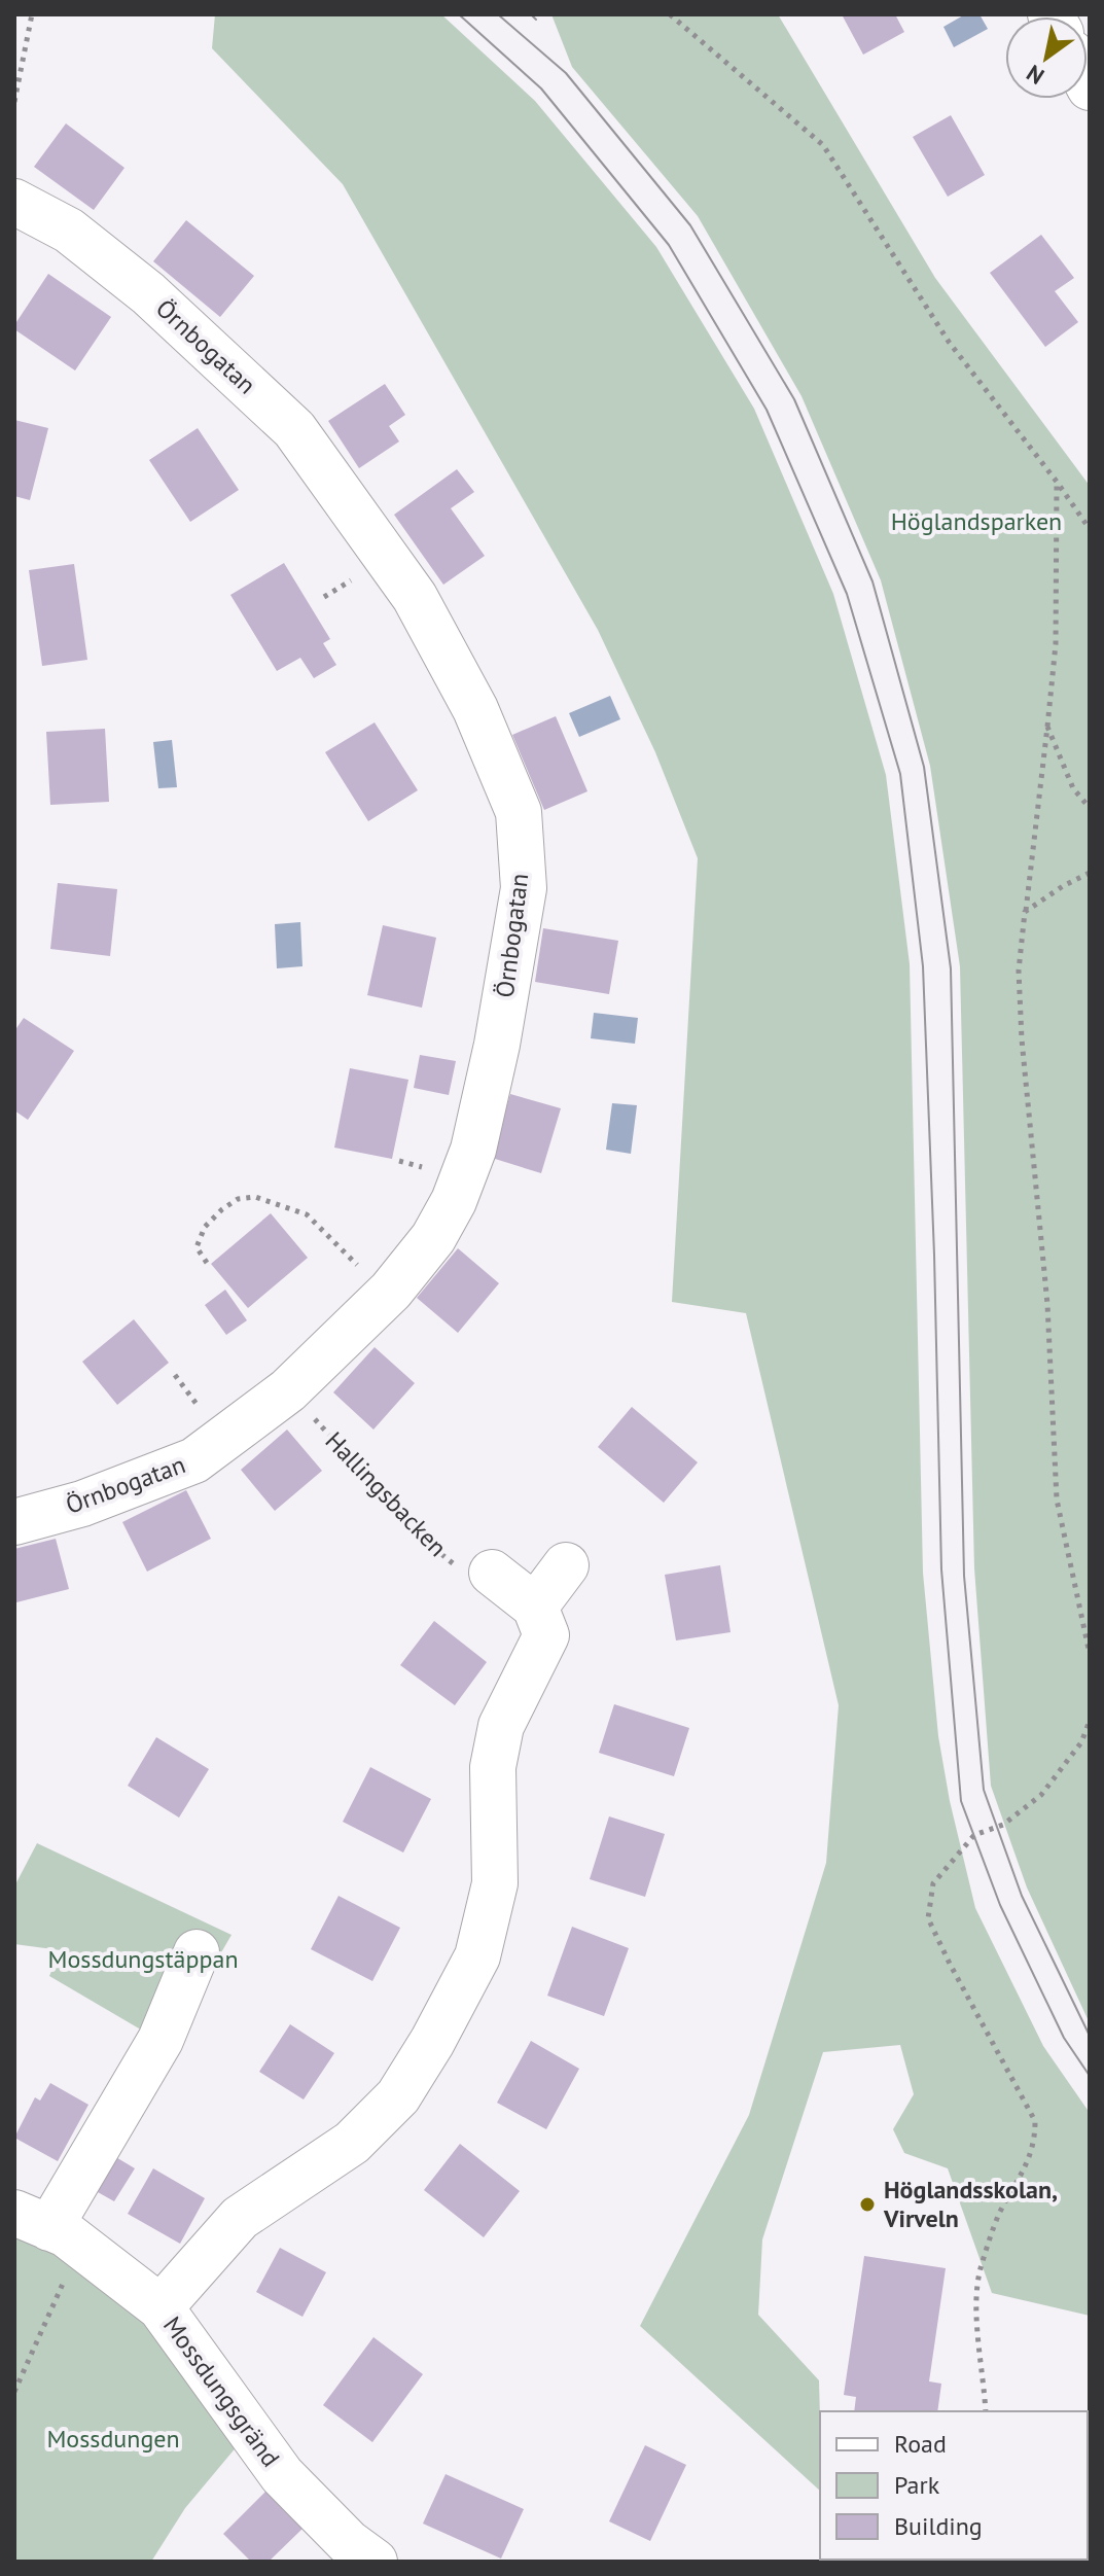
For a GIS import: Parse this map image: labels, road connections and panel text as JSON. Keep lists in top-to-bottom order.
{
  "streets": {
    "street": ["Örnbogatan", "Mossdungsgränd"],
    "path": ["Hallingsbacken"]
  },
  "crossings": [
    ["Örnbogatan", "Hallingsbacken"]
  ],
  "parks": ["Höglandsparken", "Mossdungstäppan", "Mossdungen"],
  "places": ["Höglandsskolan, Virveln"],
  "legend": ["Road", "Park", "Building"],
  "north": "bottom left"
}
